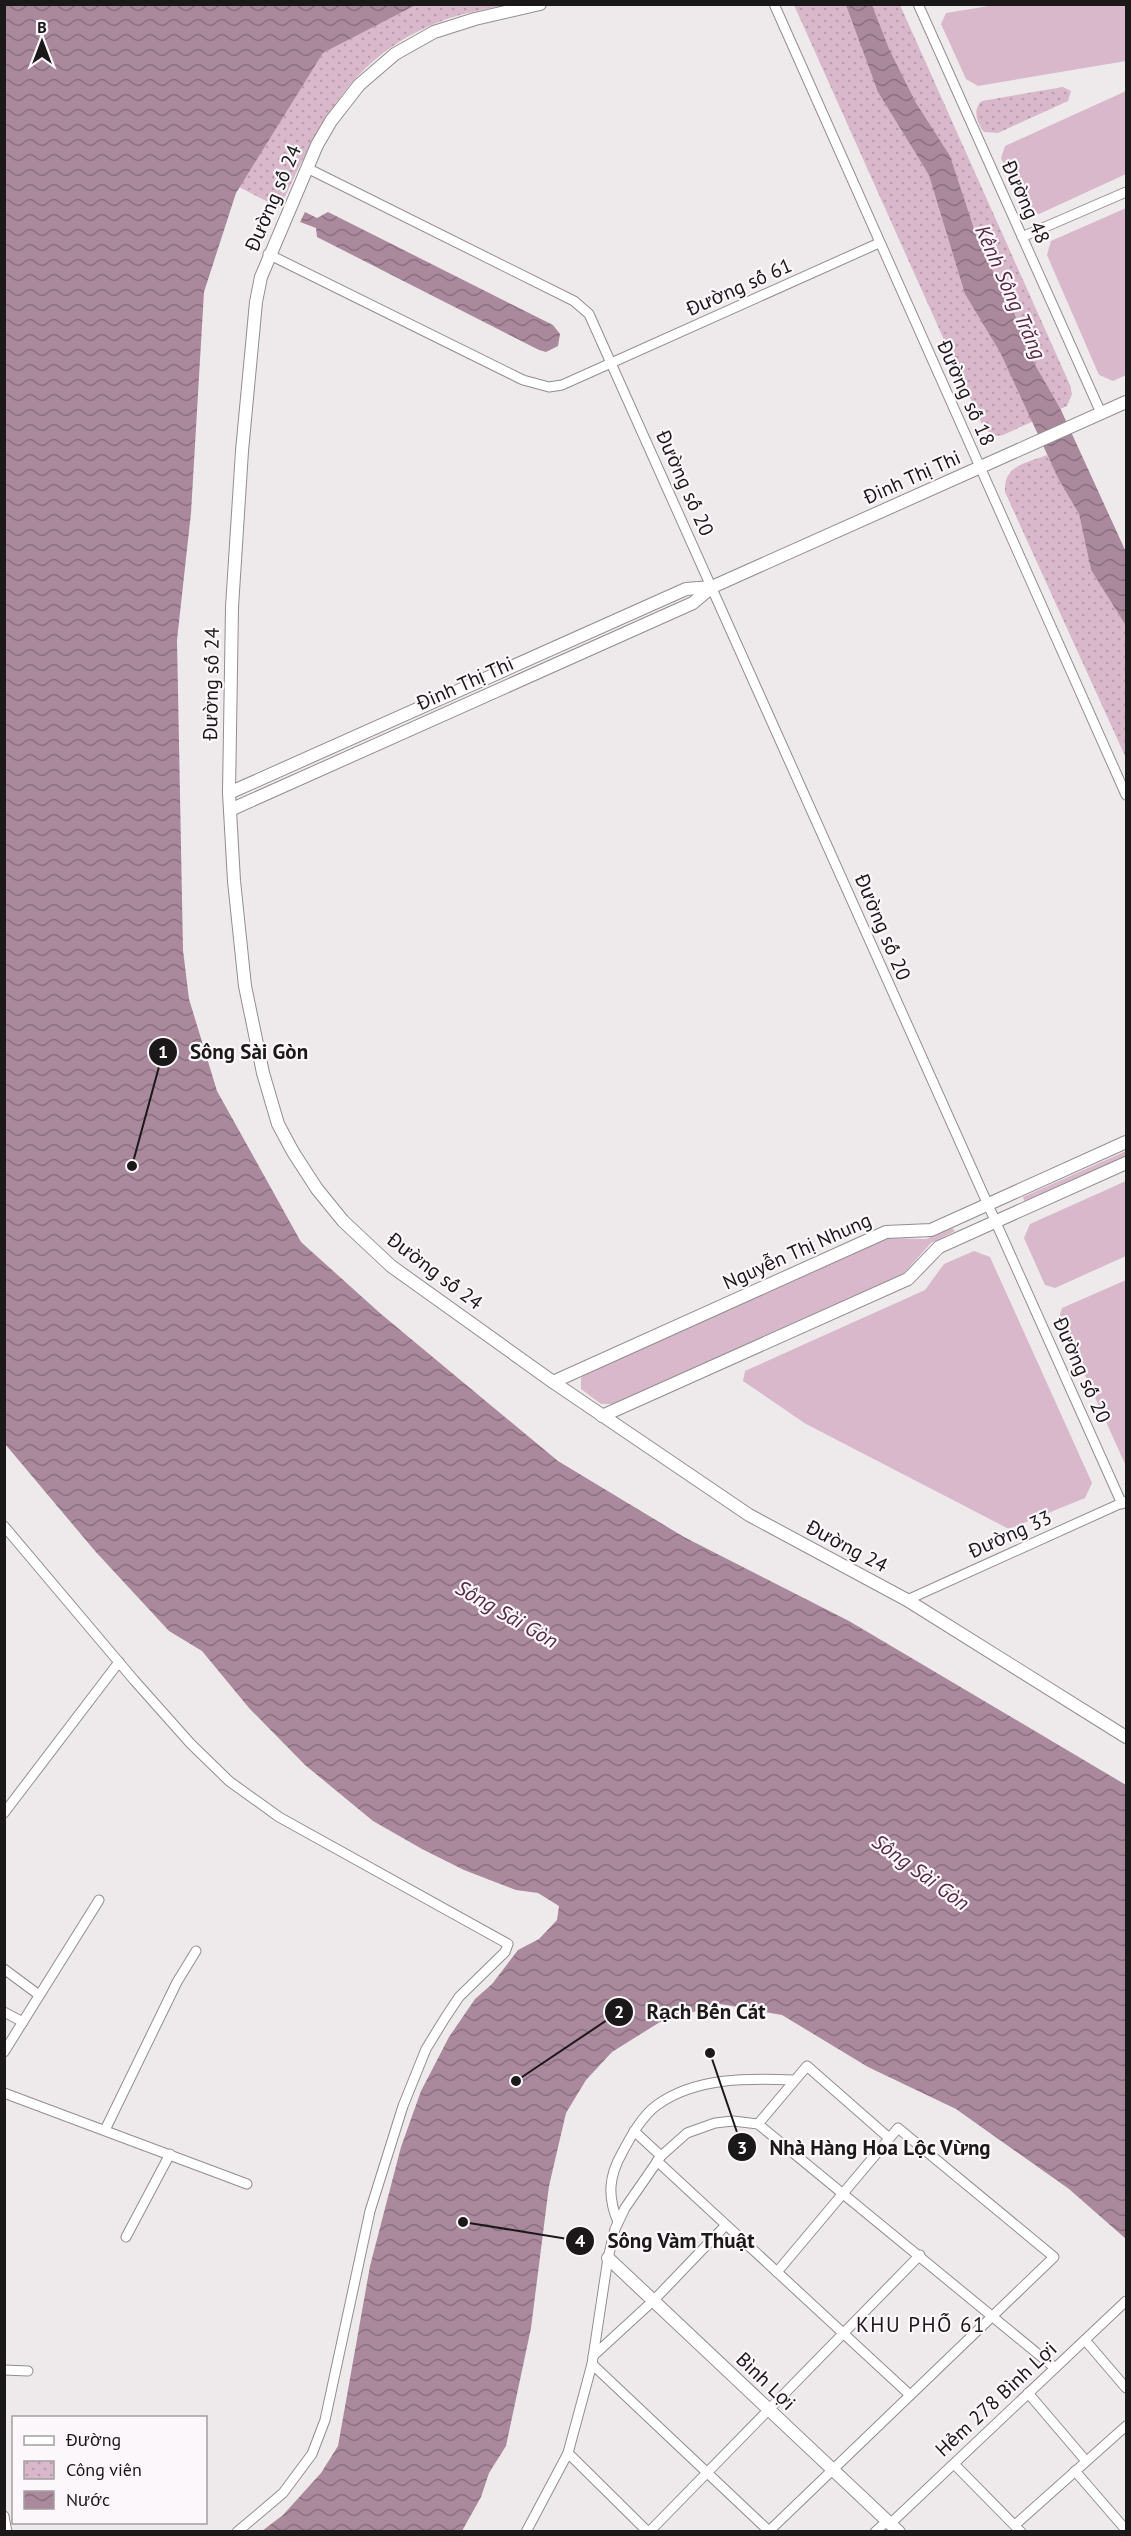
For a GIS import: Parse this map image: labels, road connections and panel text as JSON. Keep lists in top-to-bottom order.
{
  "streets": {
    "street": [
      "Đường số 24",
      "Đường 48",
      "Đường số 61",
      "Đường số 18",
      "Đinh Thị Thi",
      "Đường số 20",
      "Nguyễn Thị Nhung",
      "Đường 33",
      "Đường 24",
      "Bình Lợi",
      "Hẻm 278 Bình Lợi"
    ]
  },
  "crossings": [
    ["Đường số 24", "Đinh Thị Thi"],
    ["Đường số 24", "Đường số 20"],
    ["Đường số 24", "Nguyễn Thị Nhung"],
    ["Đường số 24", "Đường 24"],
    ["Đường 48", "Đinh Thị Thi"],
    ["Đường số 61", "Đường số 18"],
    ["Đường số 61", "Đường số 20"],
    ["Đường số 18", "Đinh Thị Thi"],
    ["Đinh Thị Thi", "Đường số 20"],
    ["Đường số 20", "Nguyễn Thị Nhung"],
    ["Đường số 20", "Đường 33"],
    ["Nguyễn Thị Nhung", "Đường 24"],
    ["Đường 33", "Đường 24"],
    ["Bình Lợi", "Hẻm 278 Bình Lợi"]
  ],
  "districts": ["KHU PHỐ 61"],
  "water": ["Kênh Sông Trăng", "Sông Sài Gòn"],
  "places": [
    "Sông Sài Gòn",
    "Nhà Hàng Hoa Lộc Vừng",
    "Rạch Bến Cát",
    "Sông Vàm Thuật"
  ],
  "legend": ["Đường", "Công viên", "Nước"],
  "north": "top"
}
